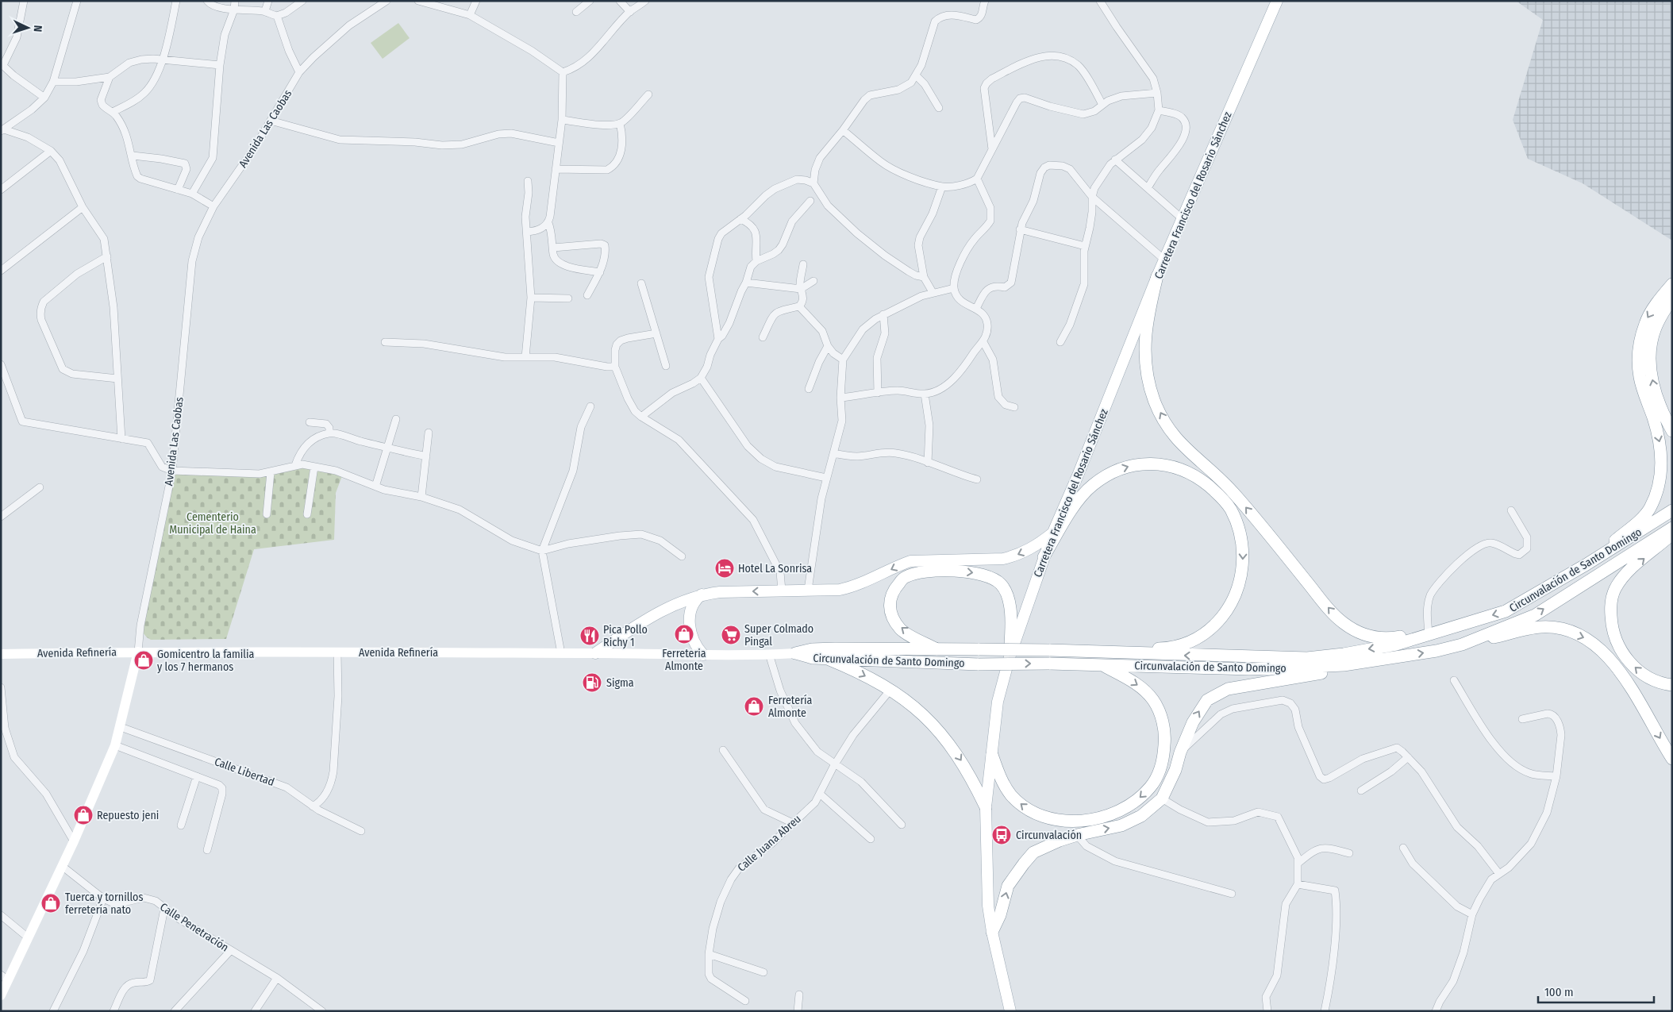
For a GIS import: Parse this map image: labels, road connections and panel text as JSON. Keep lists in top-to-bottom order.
{
  "streets": {
    "highway": ["Circunvalación de Santo Domingo"],
    "main road": ["Avenida Las Caobas", "Carretera Francisco del Rosario Sánchez", "Avenida Refinería"],
    "street": ["Calle Libertad", "Calle Juana Abreu", "Calle Penetración"]
  },
  "crossings": [
    ["Avenida Las Caobas", "Avenida Refinería"],
    ["Avenida Las Caobas", "Calle Libertad"],
    ["Avenida Las Caobas", "Calle Penetración"],
    ["Circunvalación de Santo Domingo", "Avenida Refinería"]
  ],
  "parks": ["Cementerio Municipal de Haina"],
  "places": {
    "hotel": ["Hotel La Sonrisa"],
    "shop": [
      "Ferreteria Almonte",
      "Gomicentro la familia y los 7 hermanos",
      "Ferretería Almonte",
      "Repuesto jeni",
      "Tuerca y tornillos ferretería nato"
    ],
    "supermarket": ["Super Colmado Pingal"],
    "restaurant": ["Pica Pollo Richy 1"],
    "fuel station": ["Sigma"],
    "bus stop": ["Circunvalación"]
  },
  "scale_bar": "100 m",
  "north": "right"
}
